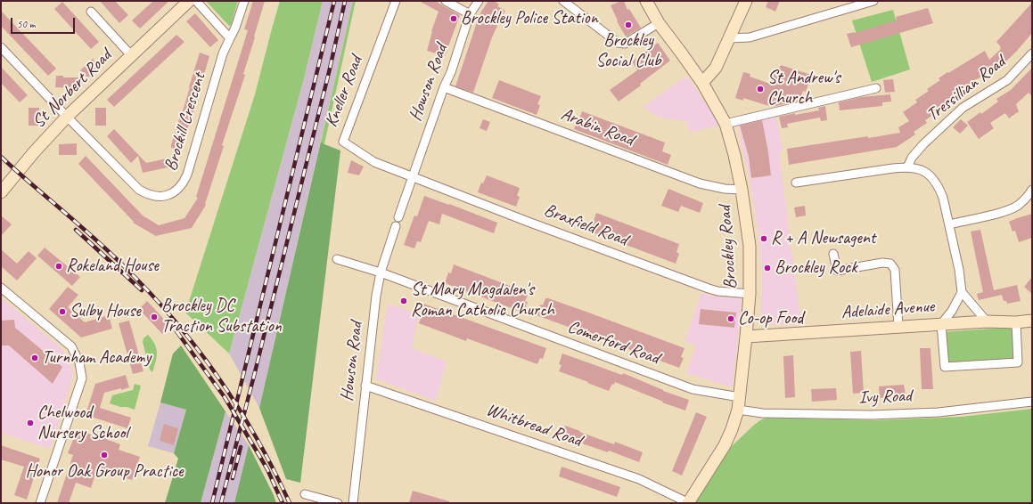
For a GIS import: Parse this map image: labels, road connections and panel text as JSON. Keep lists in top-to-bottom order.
{
  "streets": {
    "main road": ["St Norbert Road", "Brockley Road", "Adelaide Avenue"],
    "street": [
      "Howson Road",
      "Tressillian Road",
      "Kneller Road",
      "Brockill Crescent",
      "Arabin Road",
      "Braxfield Road",
      "Comerford Road",
      "Ivy Road",
      "Whitbread Road"
    ]
  },
  "crossings": [
    ["Howson Road", "Kneller Road"],
    ["Howson Road", "Arabin Road"],
    ["Howson Road", "Braxfield Road"],
    ["Howson Road", "Comerford Road"],
    ["Howson Road", "Whitbread Road"],
    ["St Norbert Road", "Brockill Crescent"],
    ["Kneller Road", "Braxfield Road"],
    ["Arabin Road", "Brockley Road"],
    ["Braxfield Road", "Brockley Road"],
    ["Brockley Road", "Adelaide Avenue"],
    ["Brockley Road", "Comerford Road"],
    ["Brockley Road", "Ivy Road"],
    ["Brockley Road", "Whitbread Road"]
  ],
  "places": [
    "Brockley Police Station",
    "Brockley Social Club",
    "St Andrew's Church",
    "R + A Newsagent",
    "Rokeland House",
    "Brockley Rock",
    "St Mary Magdalen's Roman Catholic Church",
    "Sulby House",
    "Brockley DC Traction Substation",
    "Co-op Food",
    "Turnham Academy",
    "Chelwood Nursery School",
    "Honor Oak Group Practice"
  ],
  "scale_bar": "50 m"
}
